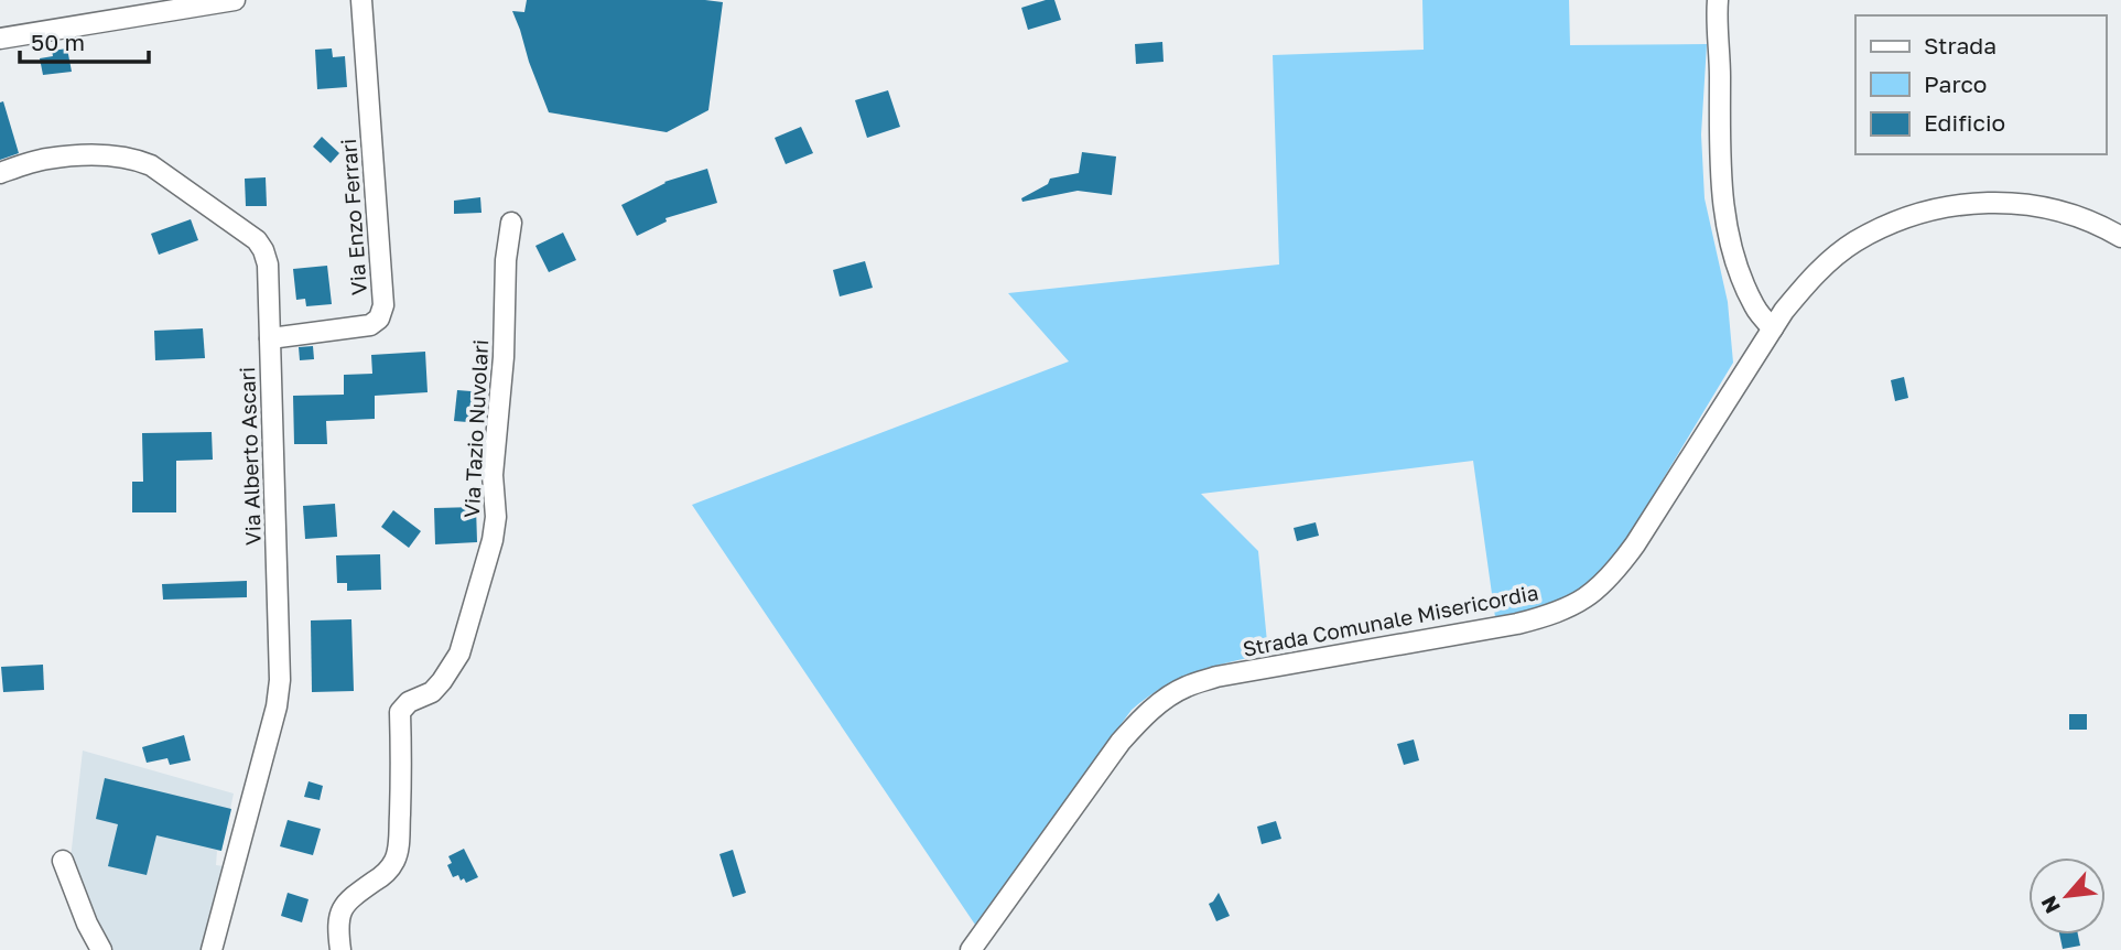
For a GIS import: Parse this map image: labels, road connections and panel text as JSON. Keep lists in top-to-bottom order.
{
  "streets": {
    "street": [
      "Via Enzo Ferrari",
      "Via Tazio Nuvolari",
      "Via Alberto Ascari",
      "Strada Comunale Misericordia"
    ]
  },
  "crossings": [
    ["Via Enzo Ferrari", "Via Alberto Ascari"]
  ],
  "legend": ["Strada", "Parco", "Edificio"],
  "scale_bar": "50 m",
  "north": "bottom left"
}
